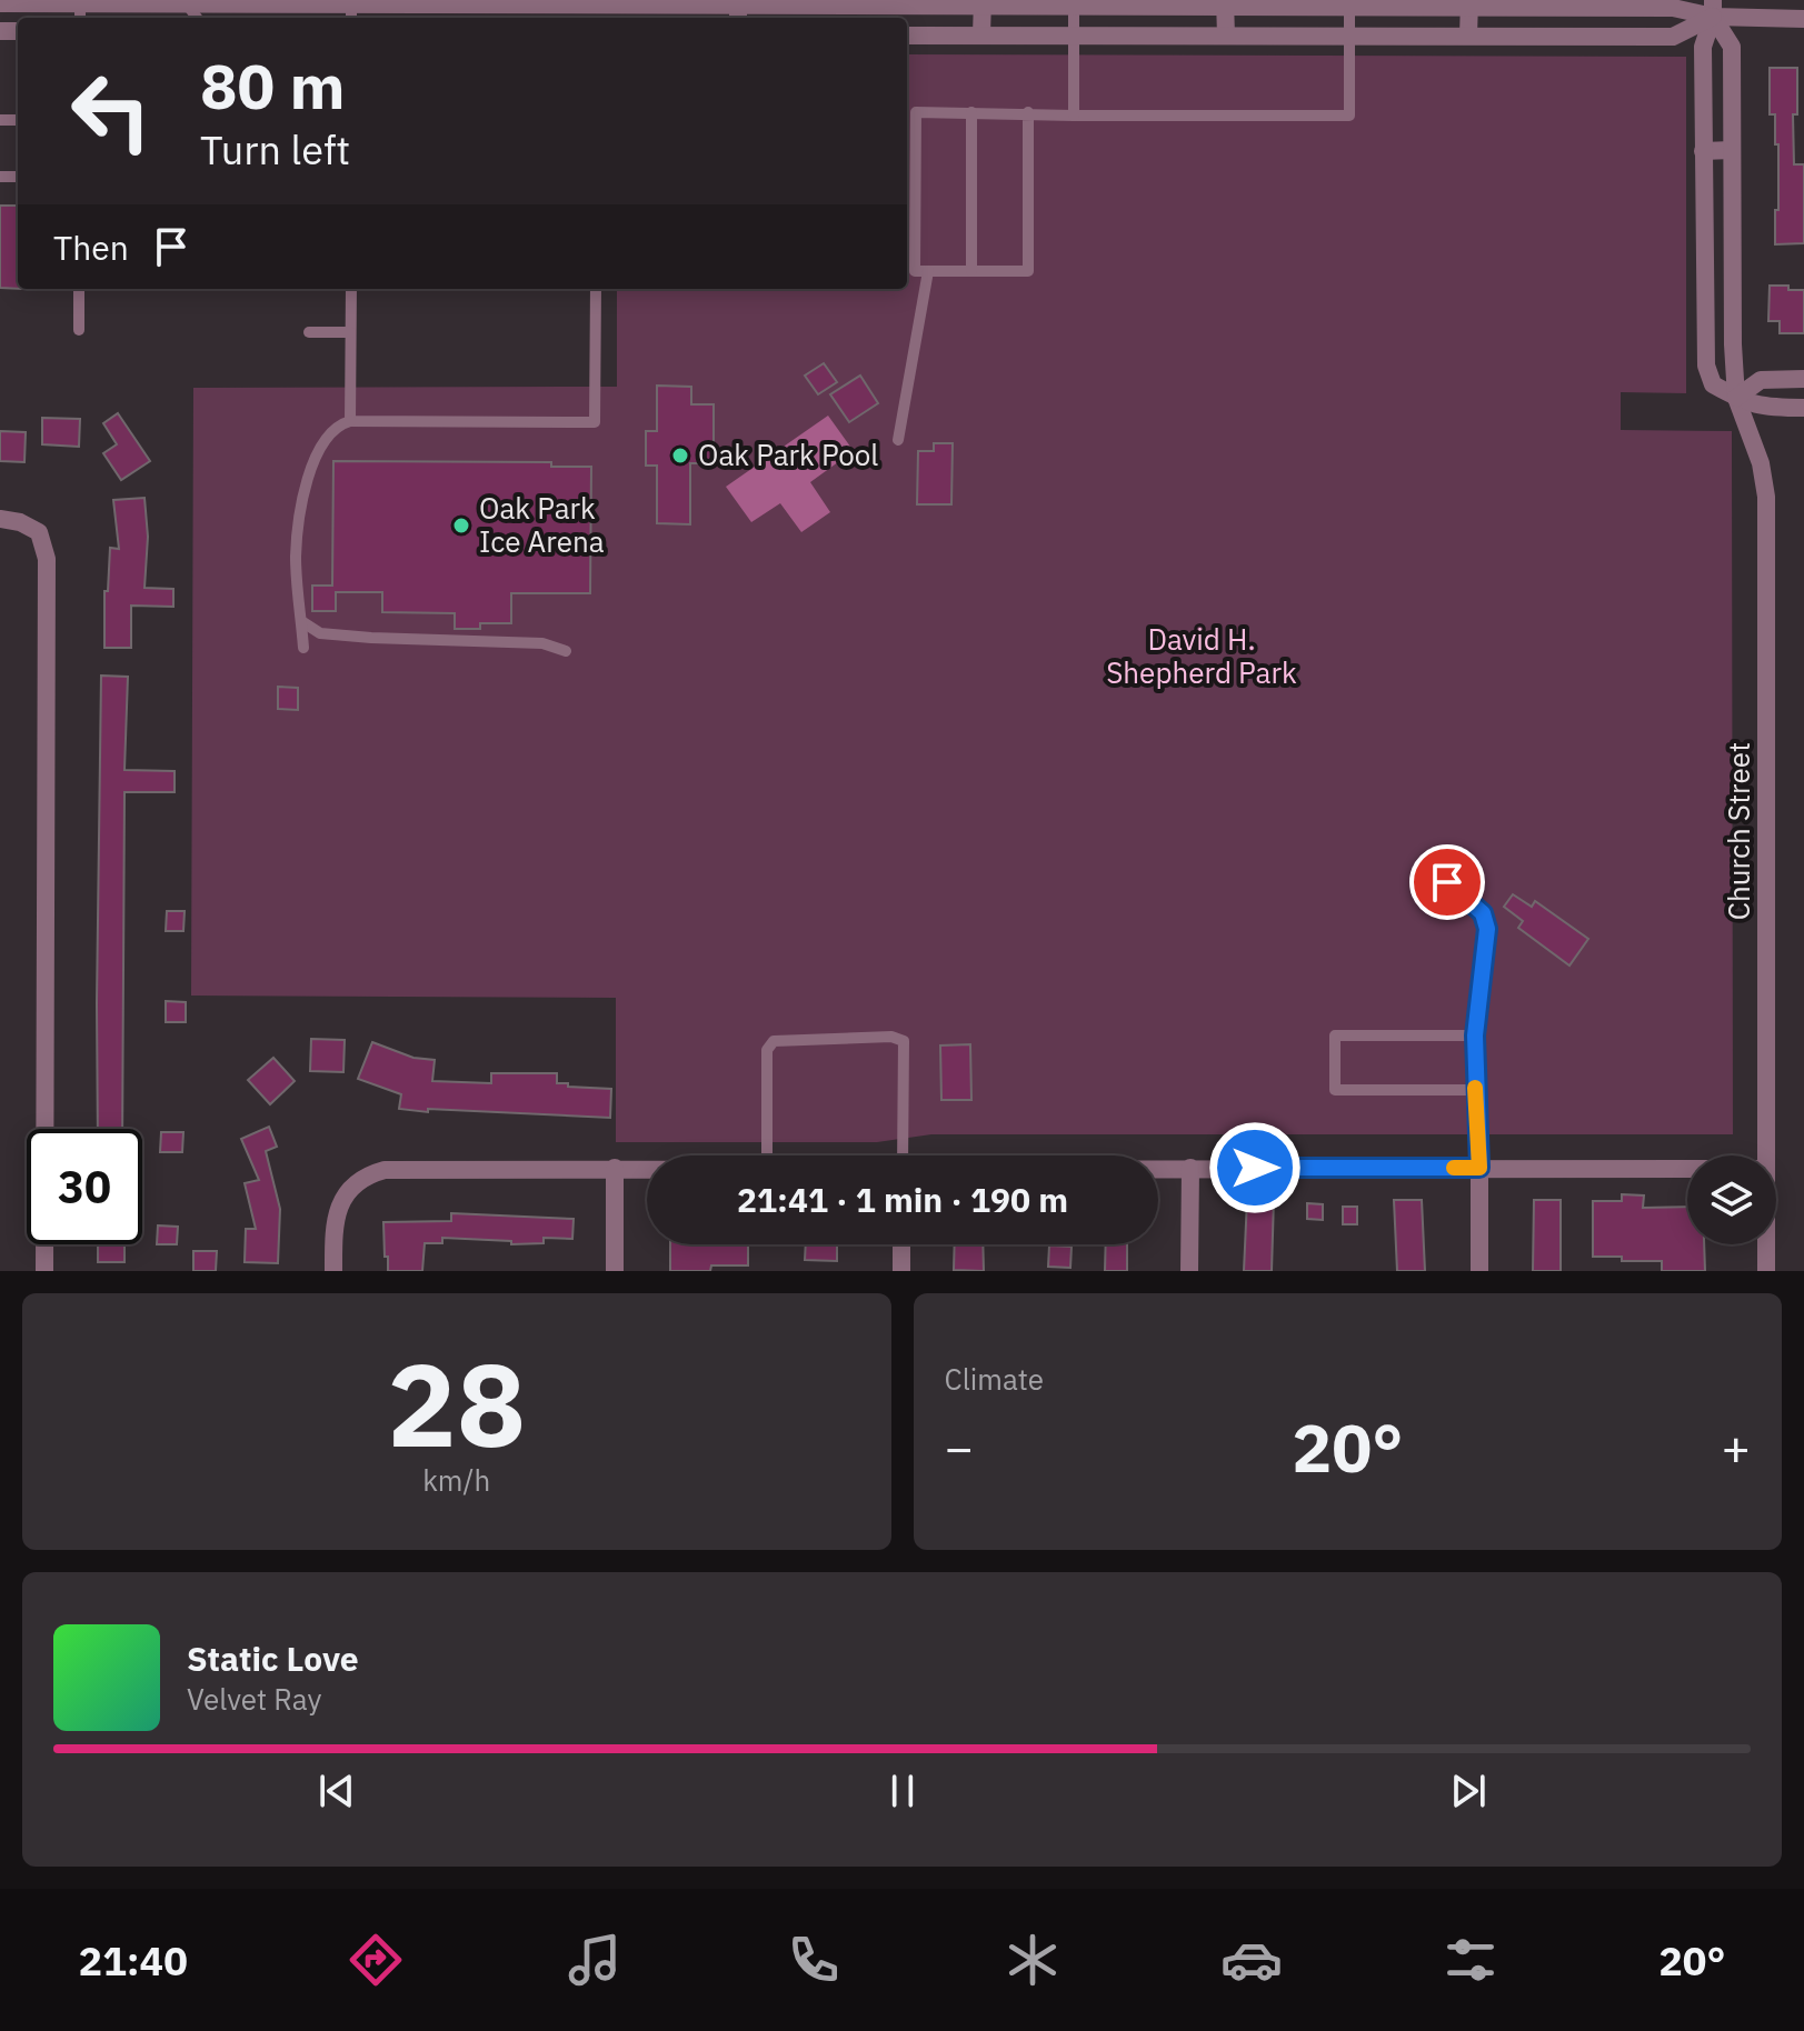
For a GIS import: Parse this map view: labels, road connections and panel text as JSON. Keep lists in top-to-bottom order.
{
  "streets": {
    "street": ["Church Street"]
  },
  "parks": ["David H. Shepherd Park"],
  "places": ["Oak Park Pool", "Oak Park Ice Arena"],
  "page": {
    "turn": ["80 m", "Turn left"],
    "then": "Then",
    "limit": "30",
    "trip": "21:41 · 1 min · 190 m",
    "tile": [
      ["28", "km/h"],
      "Climate"
    ],
    "heat": ["−", "20°", "+"],
    "song": ["Static Love", "Velvet Ray"],
    "tabs": ["21:40", "20°"]
  }
}
